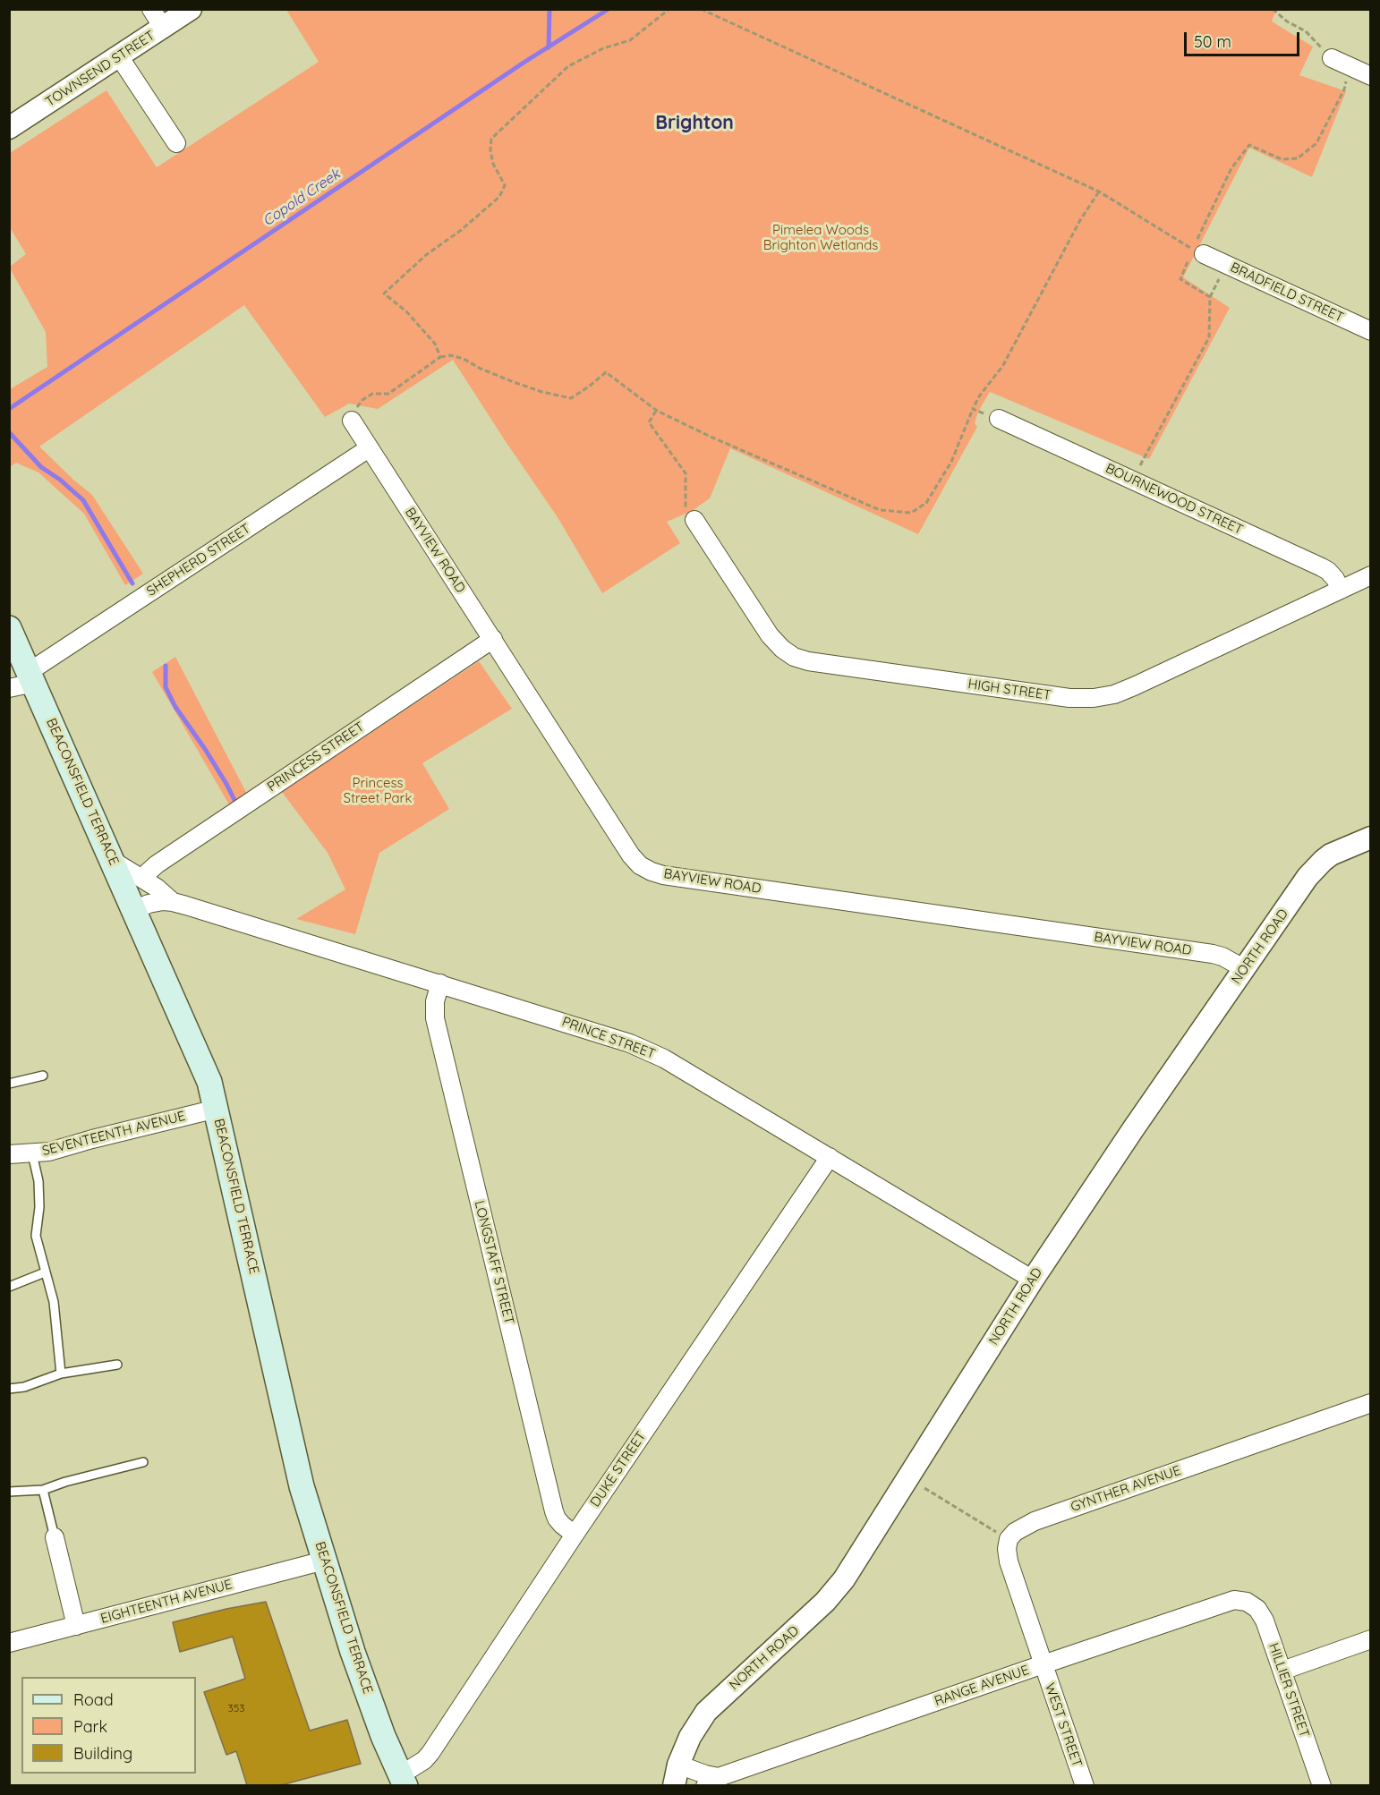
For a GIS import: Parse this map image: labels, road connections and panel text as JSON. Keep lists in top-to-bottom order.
{
  "streets": {
    "main road": ["BEACONSFIELD TERRACE"],
    "street": [
      "TOWNSEND STREET",
      "BRADFIELD STREET",
      "BOURNEWOOD STREET",
      "BAYVIEW ROAD",
      "SHEPHERD STREET",
      "HIGH STREET",
      "PRINCESS STREET",
      "NORTH ROAD",
      "PRINCE STREET",
      "SEVENTEENTH AVENUE",
      "LONGSTAFF STREET",
      "DUKE STREET",
      "GYNTHER AVENUE",
      "EIGHTEENTH AVENUE",
      "RANGE AVENUE",
      "HILLIER STREET",
      "WEST STREET"
    ]
  },
  "crossings": [
    ["BOURNEWOOD STREET", "HIGH STREET"],
    ["BAYVIEW ROAD", "SHEPHERD STREET"],
    ["BAYVIEW ROAD", "PRINCESS STREET"],
    ["BAYVIEW ROAD", "NORTH ROAD"],
    ["SHEPHERD STREET", "BEACONSFIELD TERRACE"],
    ["PRINCESS STREET", "PRINCE STREET"],
    ["BEACONSFIELD TERRACE", "PRINCE STREET"],
    ["BEACONSFIELD TERRACE", "SEVENTEENTH AVENUE"],
    ["BEACONSFIELD TERRACE", "DUKE STREET"],
    ["BEACONSFIELD TERRACE", "EIGHTEENTH AVENUE"],
    ["NORTH ROAD", "PRINCE STREET"],
    ["NORTH ROAD", "RANGE AVENUE"],
    ["PRINCE STREET", "LONGSTAFF STREET"],
    ["PRINCE STREET", "DUKE STREET"],
    ["LONGSTAFF STREET", "DUKE STREET"],
    ["RANGE AVENUE", "HILLIER STREET"],
    ["RANGE AVENUE", "WEST STREET"]
  ],
  "districts": ["Brighton"],
  "water": ["Copold Creek"],
  "parks": ["Pimelea Woods Brighton Wetlands", "Princess Street Park"],
  "house_numbers": ["353"],
  "legend": ["Road", "Park", "Building"],
  "scale_bar": "50 m"
}
